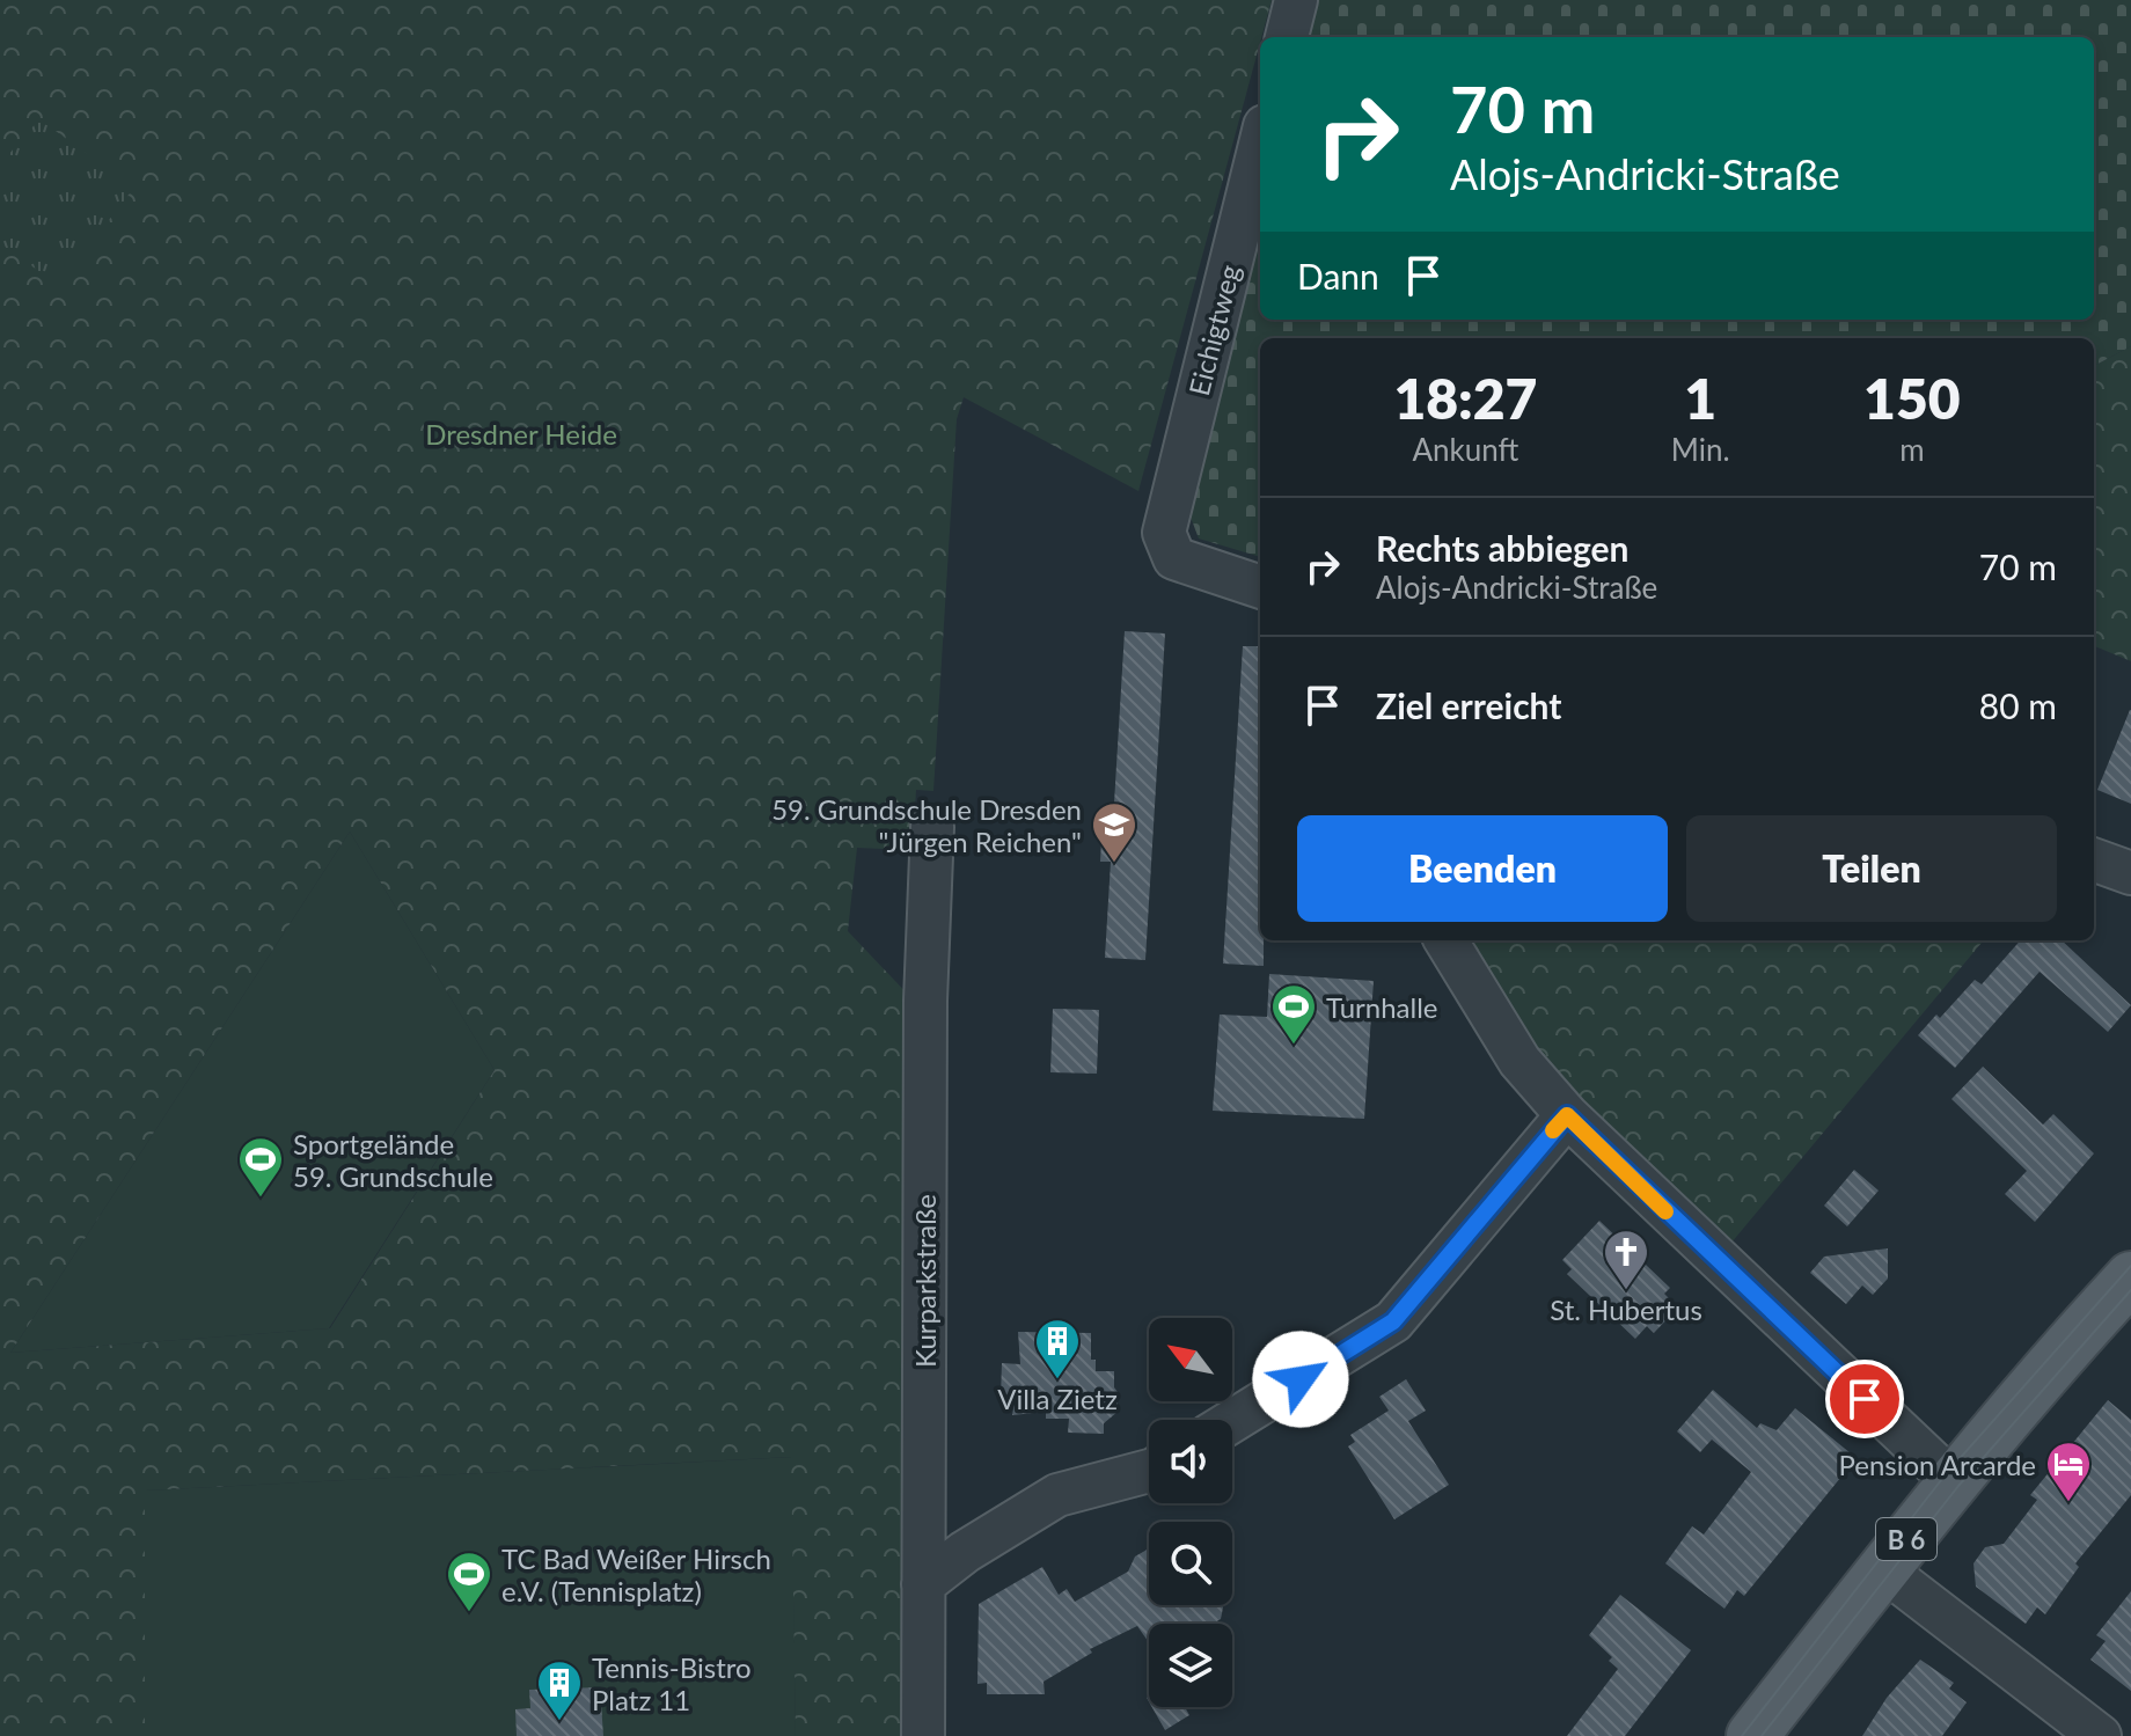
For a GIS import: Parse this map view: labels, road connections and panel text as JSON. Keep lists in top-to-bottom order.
{
  "streets": {
    "main road": ["B 6"],
    "street": ["Eichigtweg", "Kurparkstraße"]
  },
  "parks": ["Dresdner Heide"],
  "places": {
    "school or university": ["59. Grundschule Dresden \"Jürgen Reichen\""],
    "sports": ["Turnhalle", "Sportgelände 59. Grundschule", "TC Bad Weißer Hirsch e.V. (Tennisplatz)"],
    "church": ["St. Hubertus"],
    "building": ["Villa Zietz", "Tennis-Bistro Platz 11"],
    "hotel": ["Pension Arcarde"]
  },
  "north": "top left",
  "page": {
    "turn": ["70 m", "Alojs-Andricki-Straße"],
    "then": "Dann",
    "eta": [
      "18:27",
      "Ankunft",
      "1",
      "Min.",
      "150",
      "m"
    ],
    "list": [
      {
        "name": "Rechts abbiegen",
        "note": "Alojs-Andricki-Straße",
        "value": "70 m"
      },
      {
        "name": "Ziel erreicht",
        "value": "80 m"
      }
    ],
    "buttons": ["Beenden", "Teilen"]
  }
}
